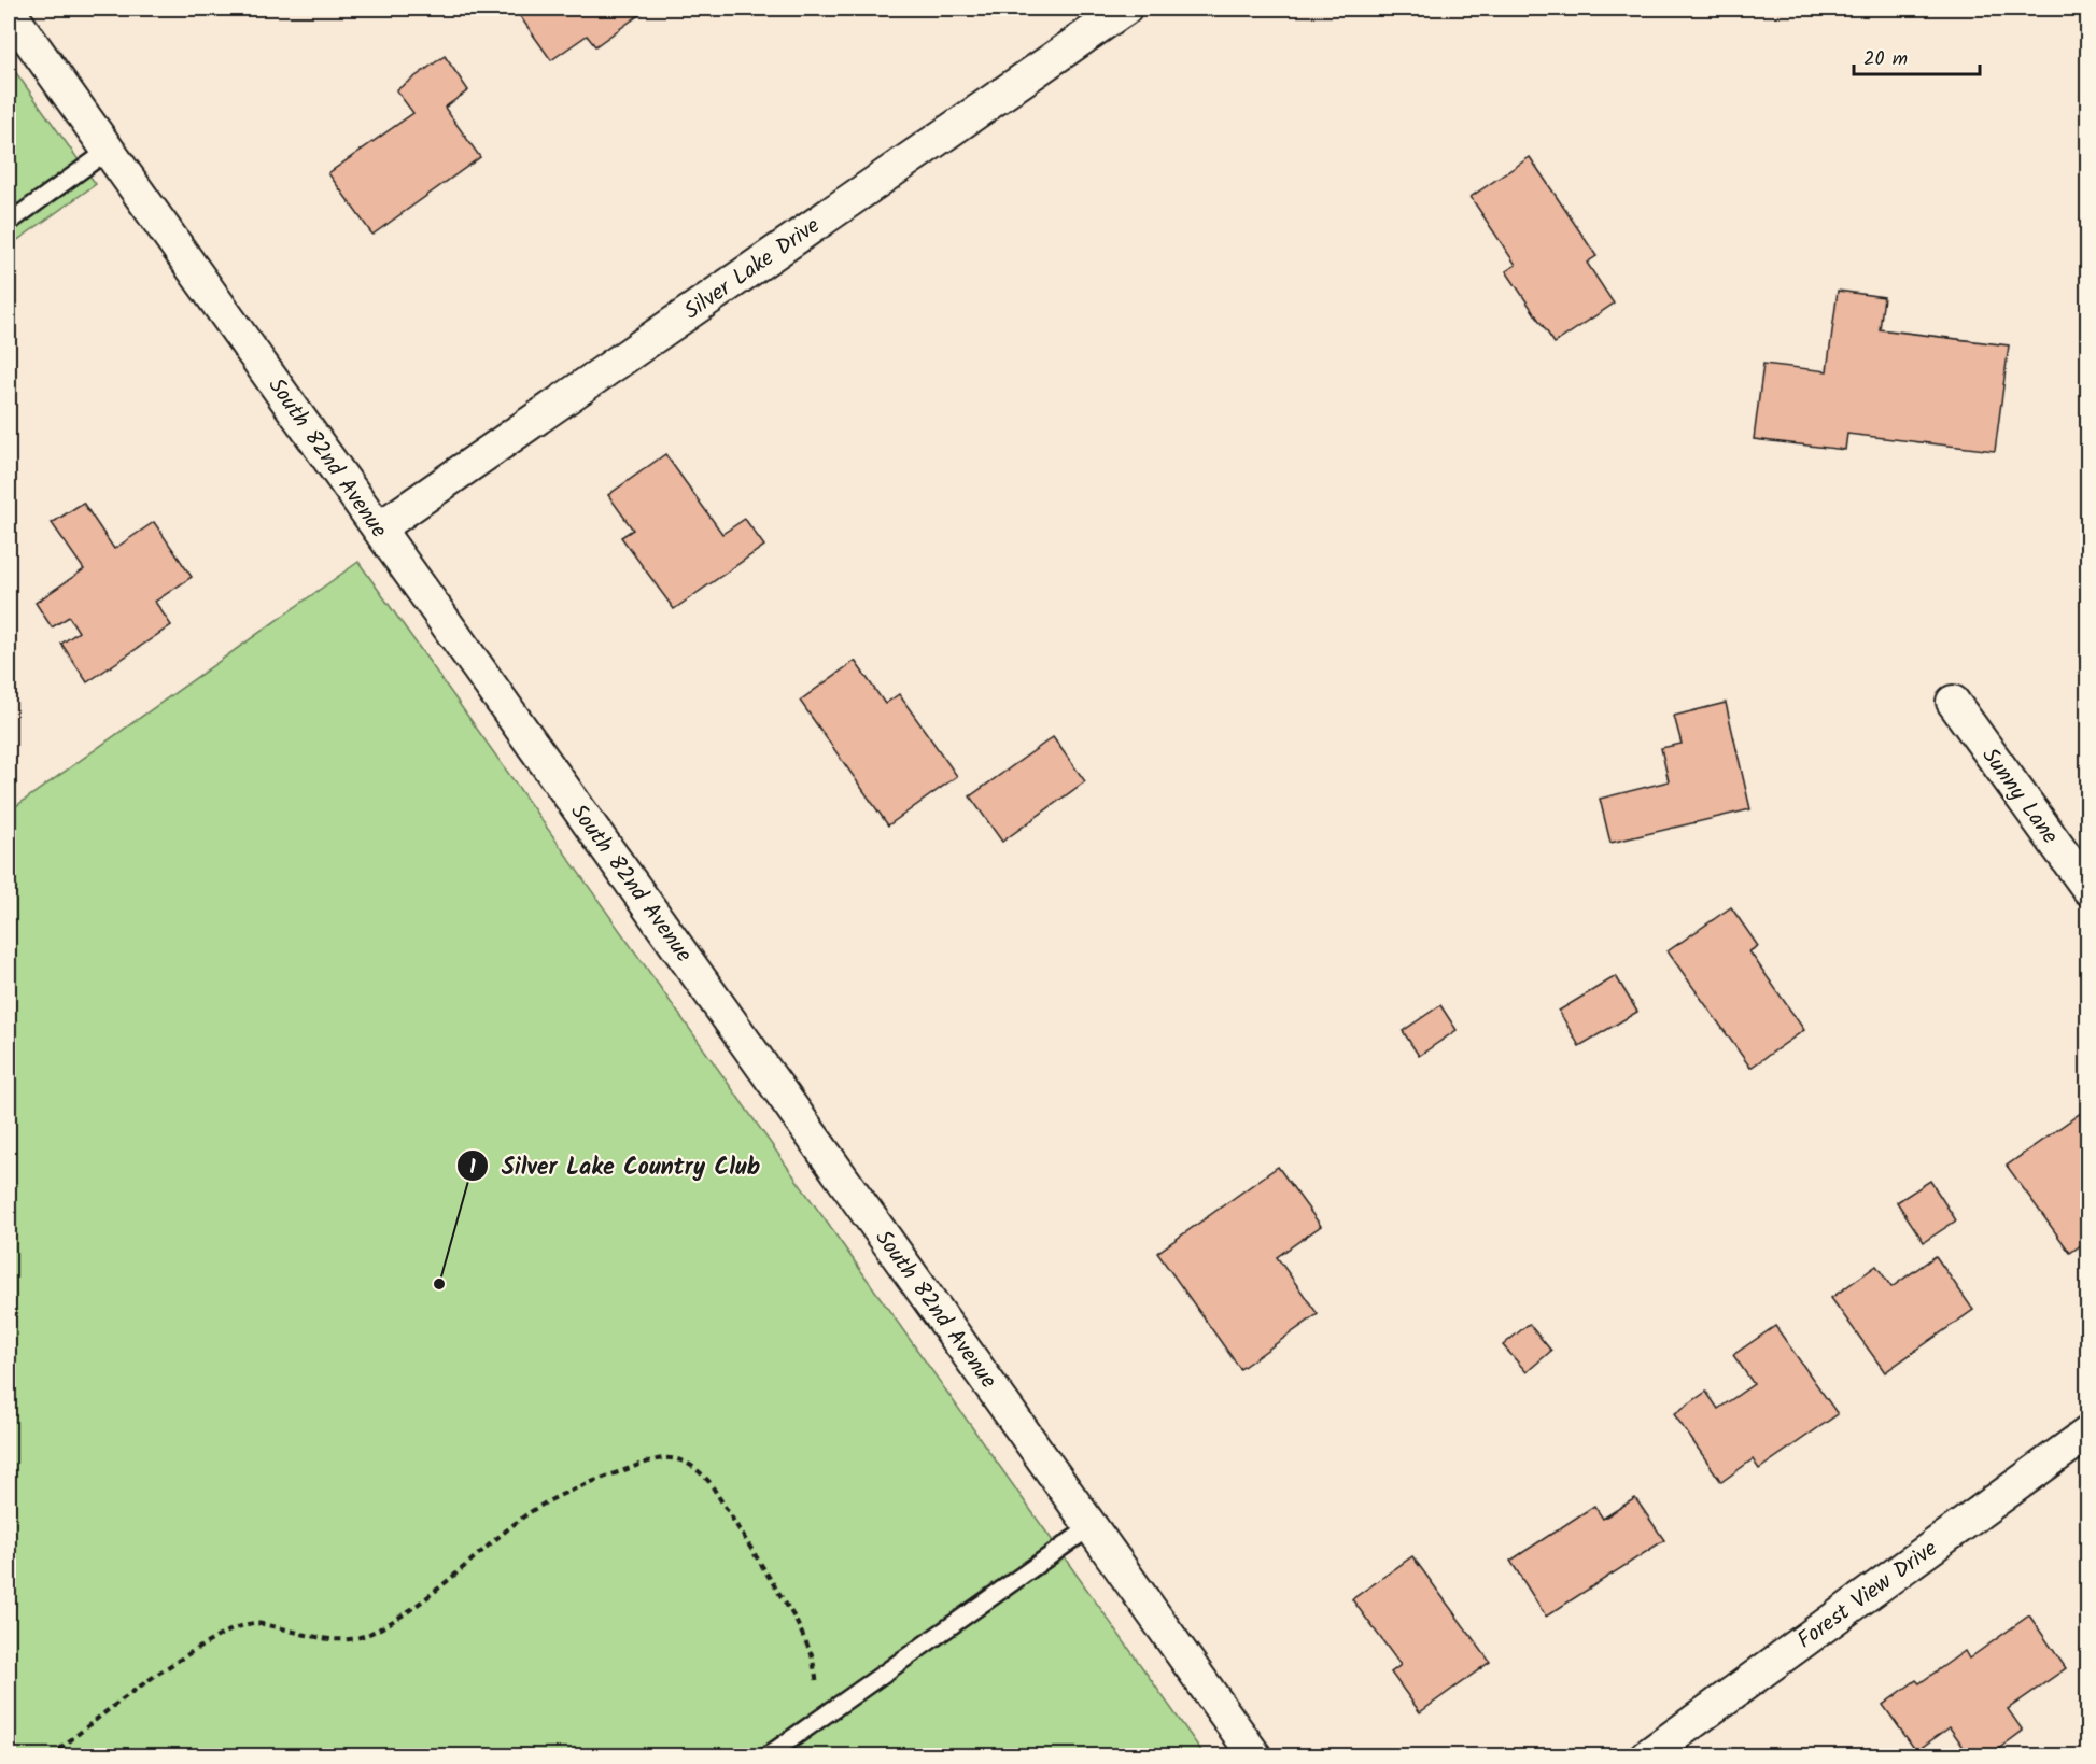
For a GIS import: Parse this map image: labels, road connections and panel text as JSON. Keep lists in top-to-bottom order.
{
  "streets": {
    "street": [
      "Silver Lake Drive",
      "South 82nd Avenue",
      "Sunny Lane",
      "Forest View Drive"
    ]
  },
  "crossings": [
    ["Silver Lake Drive", "South 82nd Avenue"]
  ],
  "places": ["Silver Lake Country Club"],
  "scale_bar": "20 m"
}
